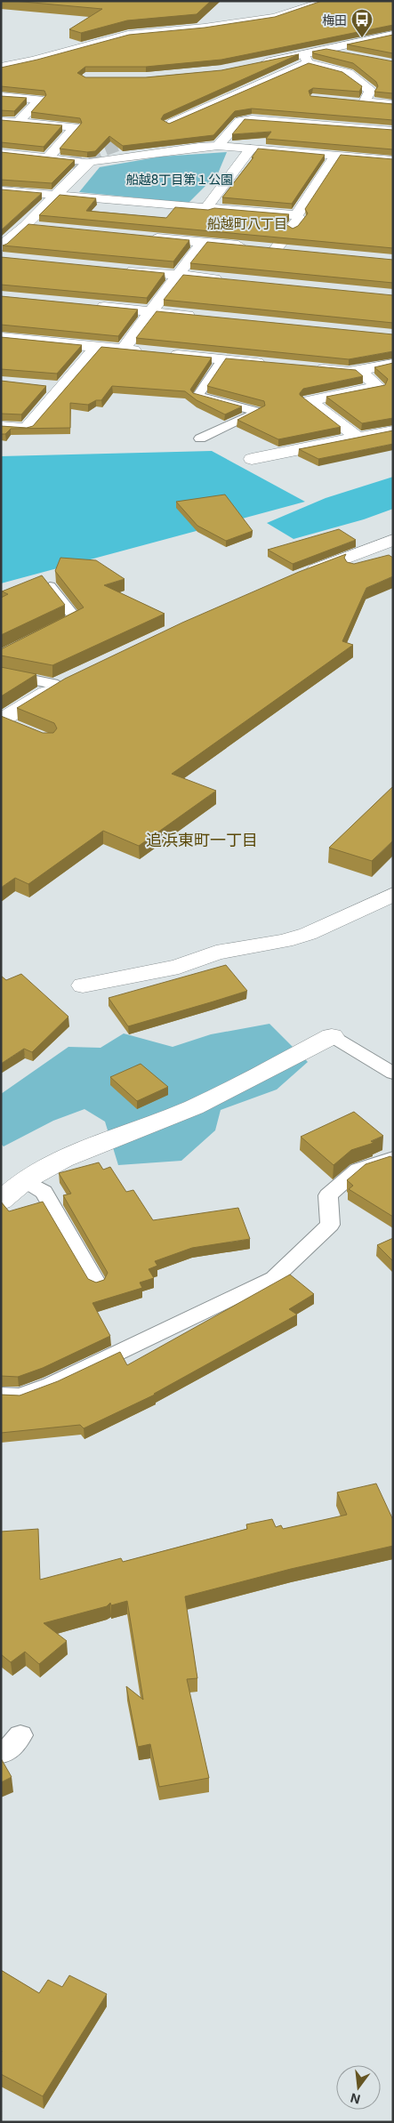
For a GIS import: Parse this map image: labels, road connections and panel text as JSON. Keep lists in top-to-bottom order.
{
  "districts": ["船越町八丁目", "追浜東町一丁目"],
  "parks": ["船越8丁目第１公園"],
  "places": {
    "bus stop": ["梅田"]
  },
  "north": "bottom"
}
